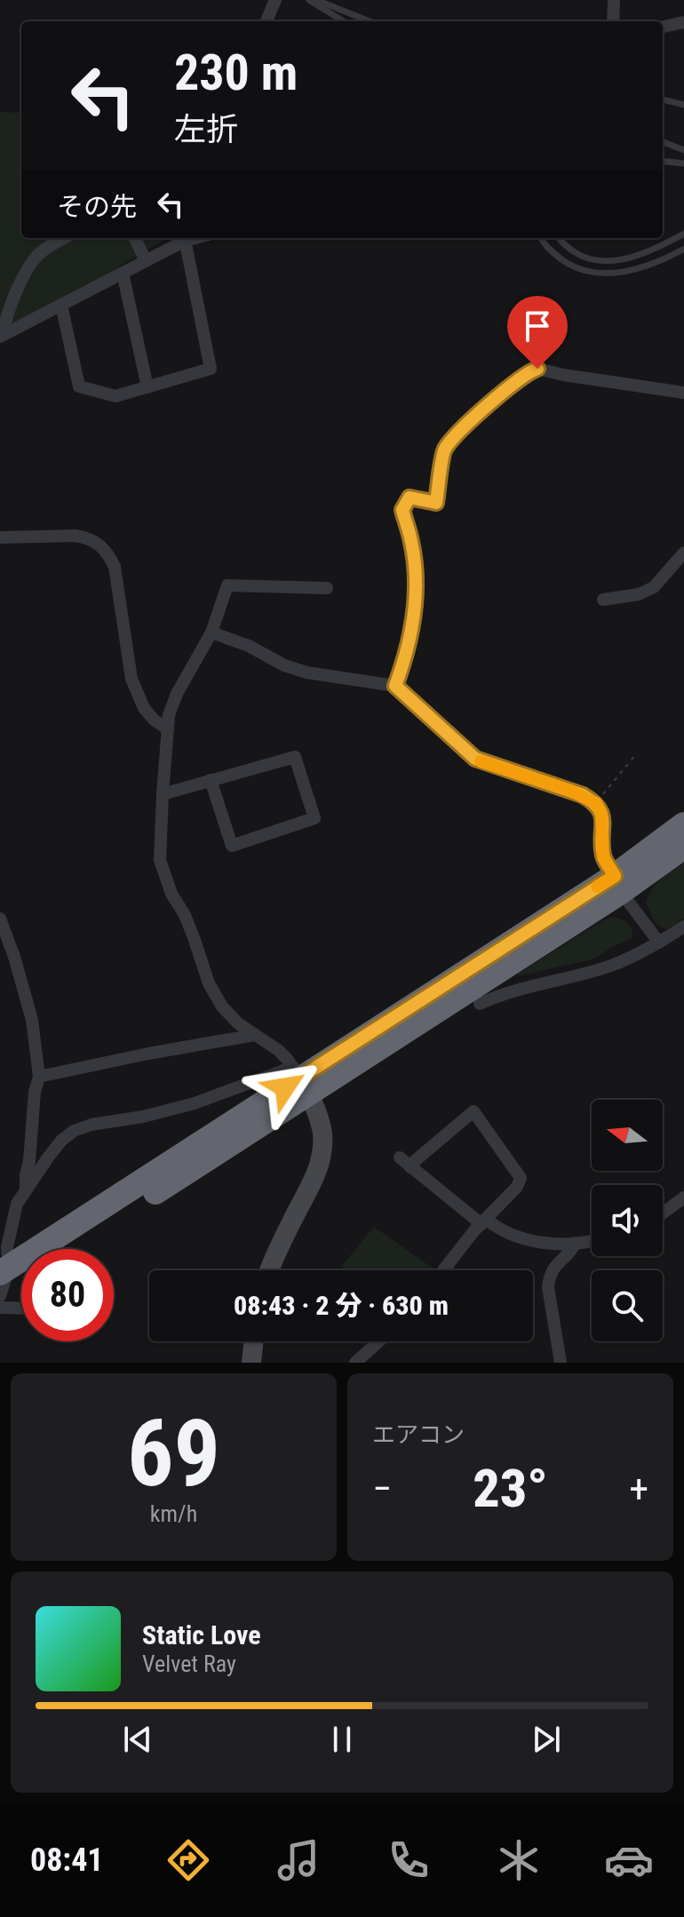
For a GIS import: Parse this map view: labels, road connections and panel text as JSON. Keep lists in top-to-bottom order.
{
  "north": "left",
  "page": {
    "turn": ["230 m", "左折"],
    "then": "その先",
    "limit": "80",
    "trip": "08:43 · 2 分 · 630 m",
    "tile": [
      ["69", "km/h"],
      "エアコン"
    ],
    "heat": ["−", "23°", "+"],
    "song": ["Static Love", "Velvet Ray"],
    "tabs": "08:41"
  }
}
